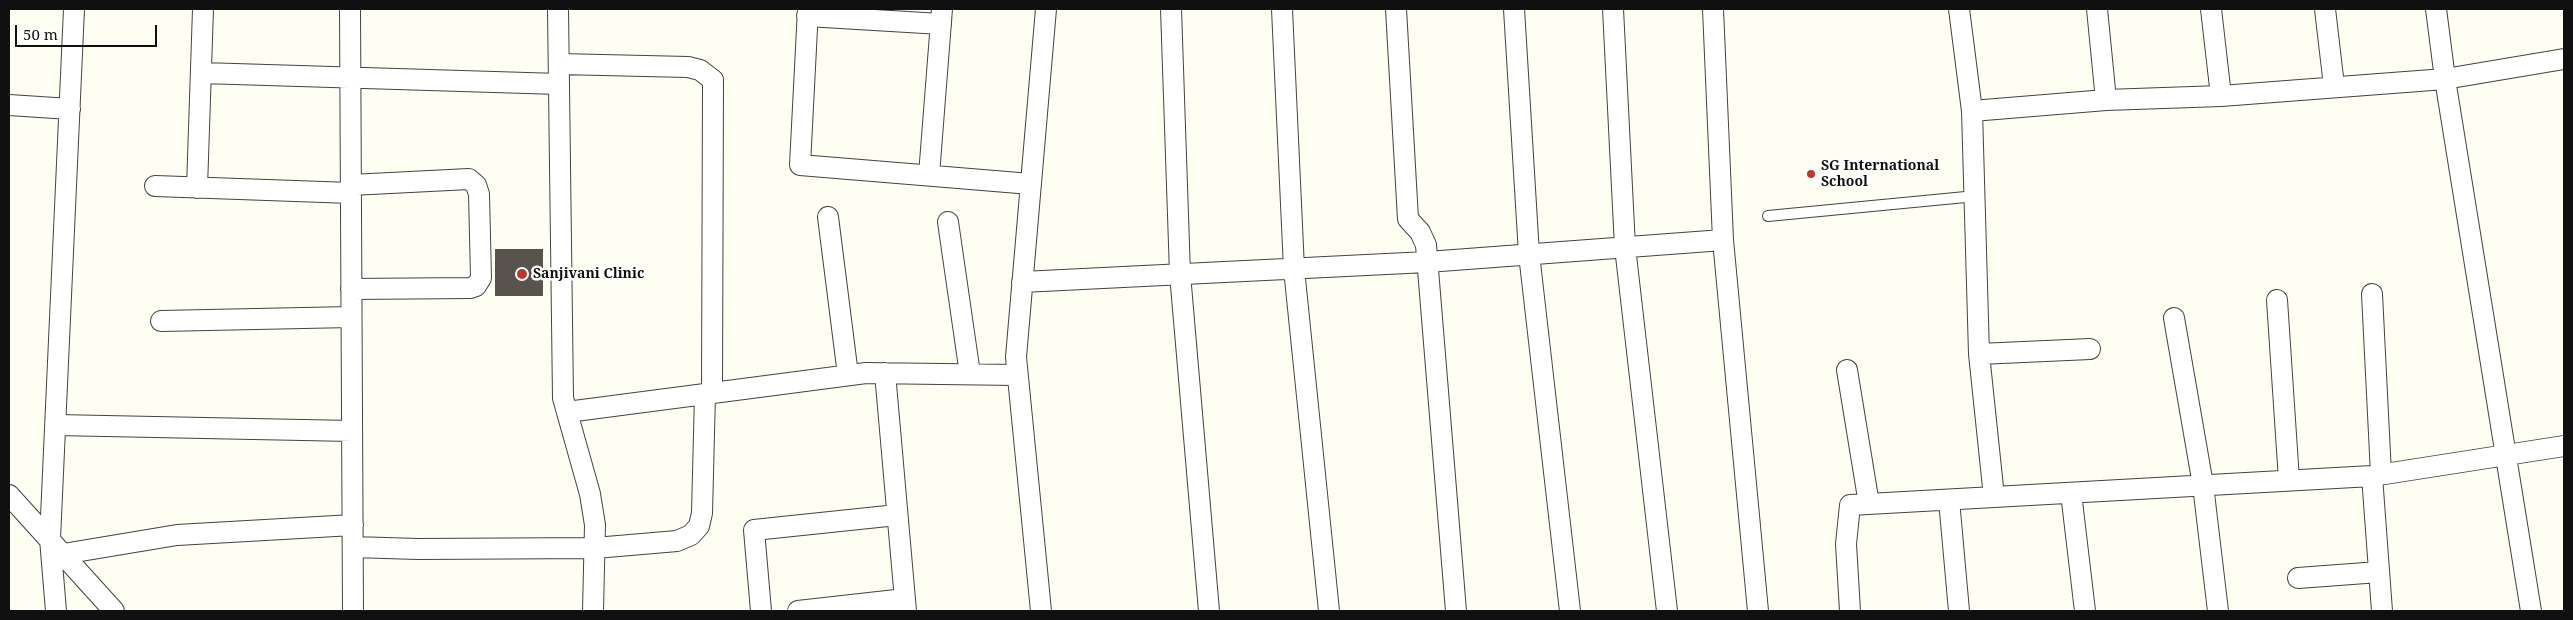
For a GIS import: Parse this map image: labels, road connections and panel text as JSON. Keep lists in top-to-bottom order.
{
  "places": ["SG International School", "Sanjivani Clinic"],
  "scale_bar": "50 m"
}
